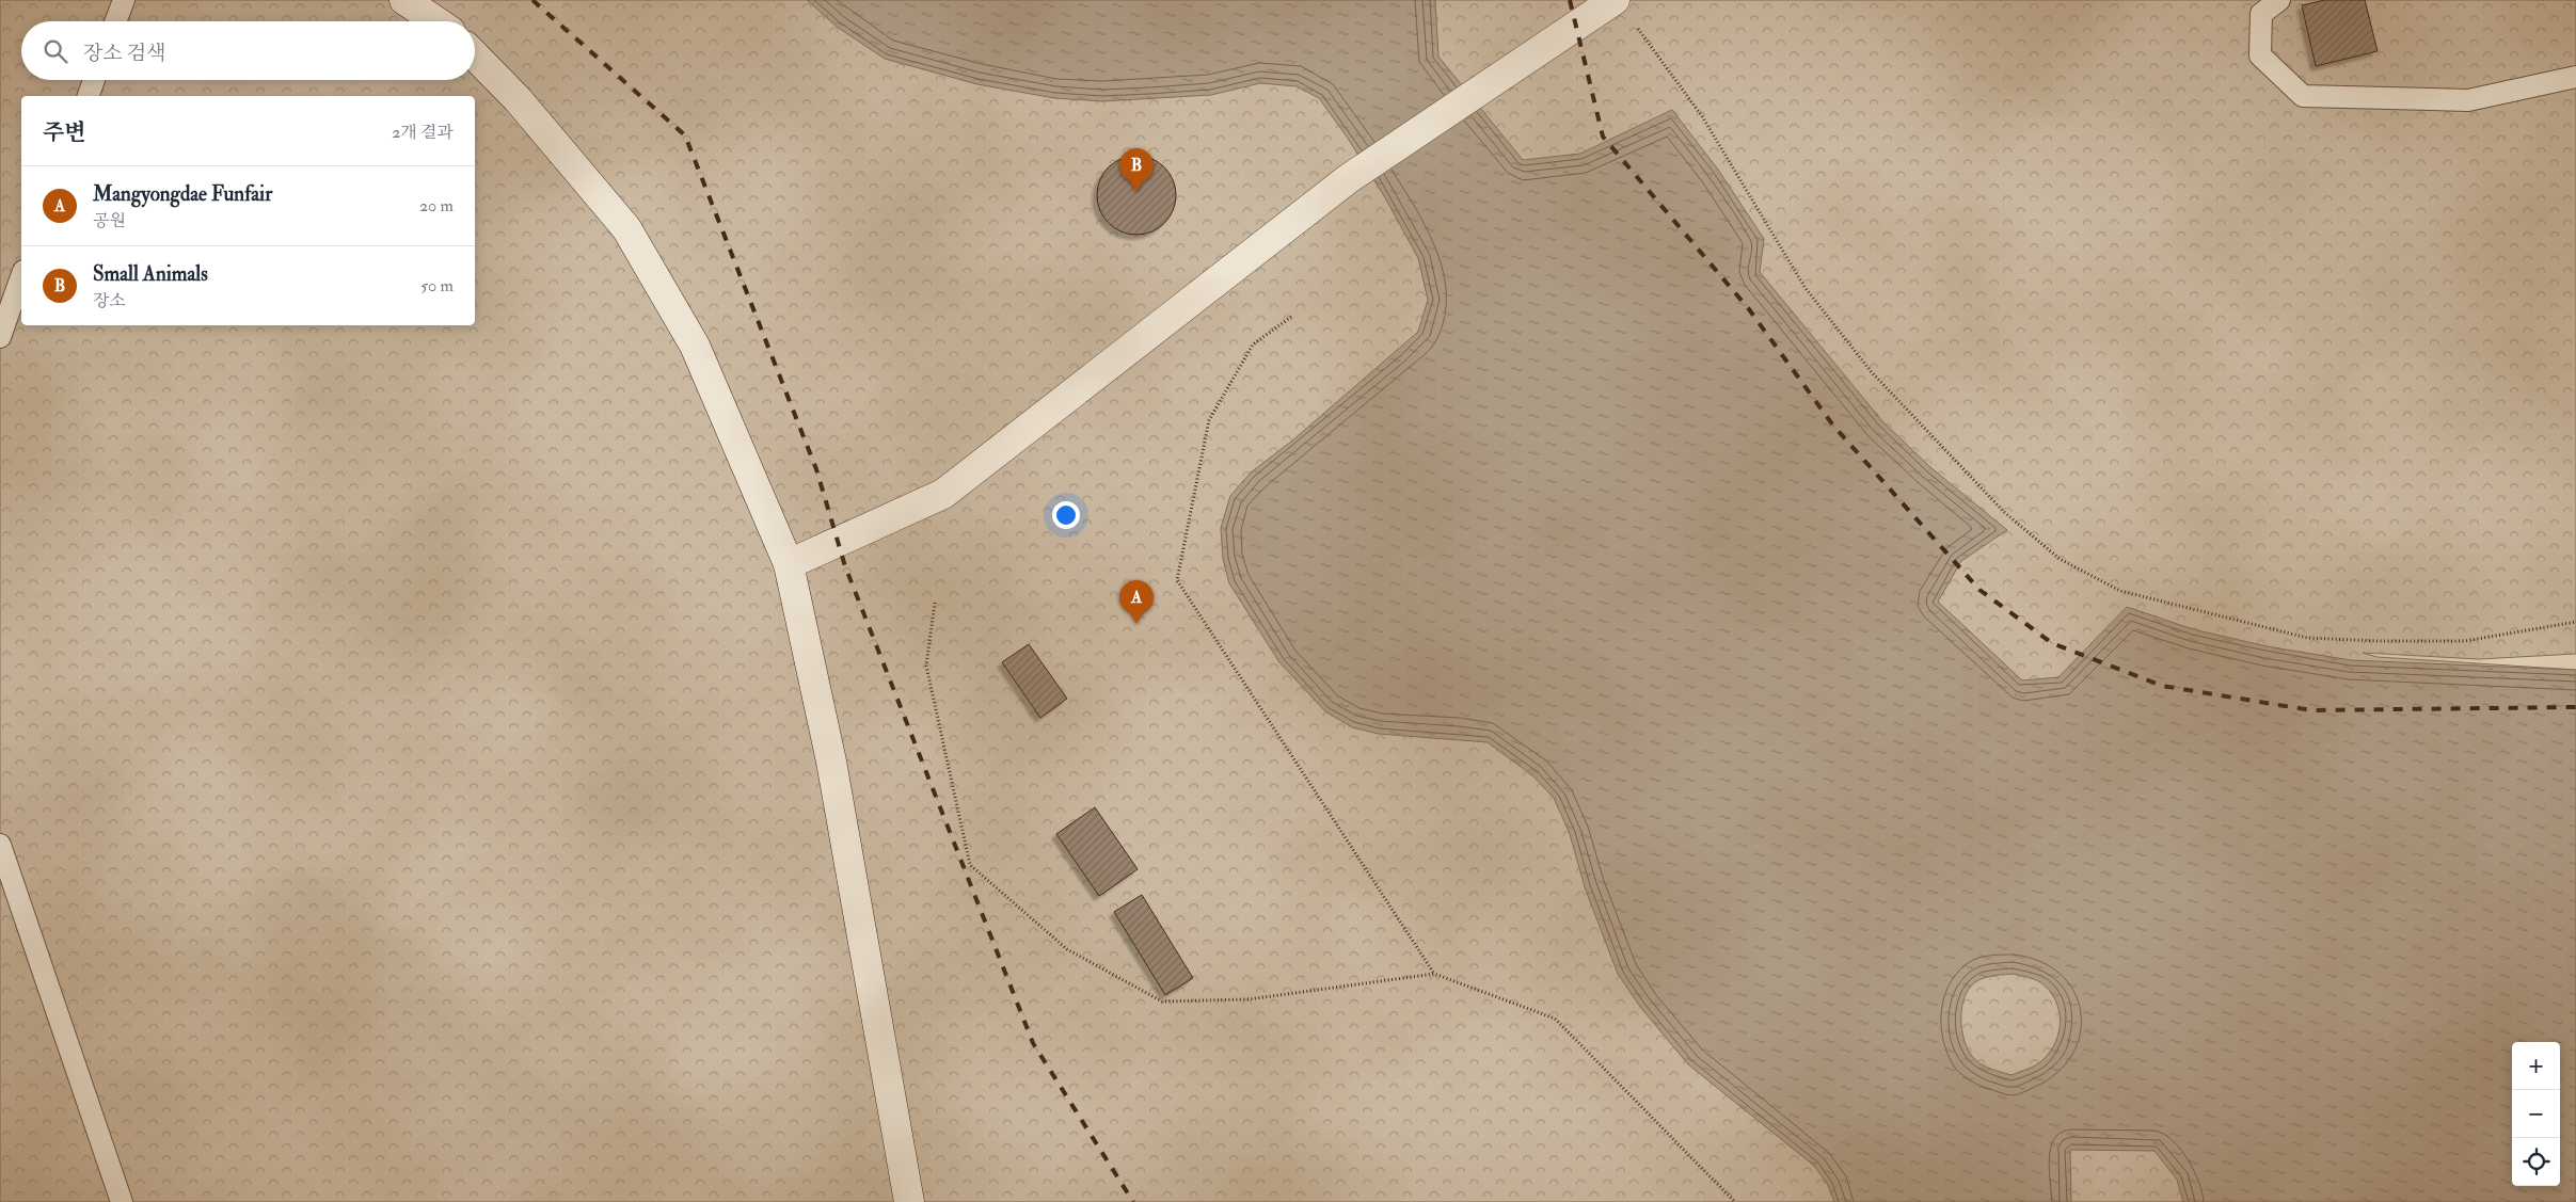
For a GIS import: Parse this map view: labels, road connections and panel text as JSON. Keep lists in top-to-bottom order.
{
  "page": {
    "search": "장소 검색",
    "heading": ["주변", "2개 결과"],
    "pins": ["B", "A"],
    "list": [
      {
        "mark": "A",
        "name": "Mangyongdae Funfair",
        "note": "공원",
        "value": "20 m"
      },
      {
        "mark": "B",
        "name": "Small Animals",
        "note": "장소",
        "value": "50 m"
      }
    ],
    "map_buttons": ["+", "−"]
  }
}
